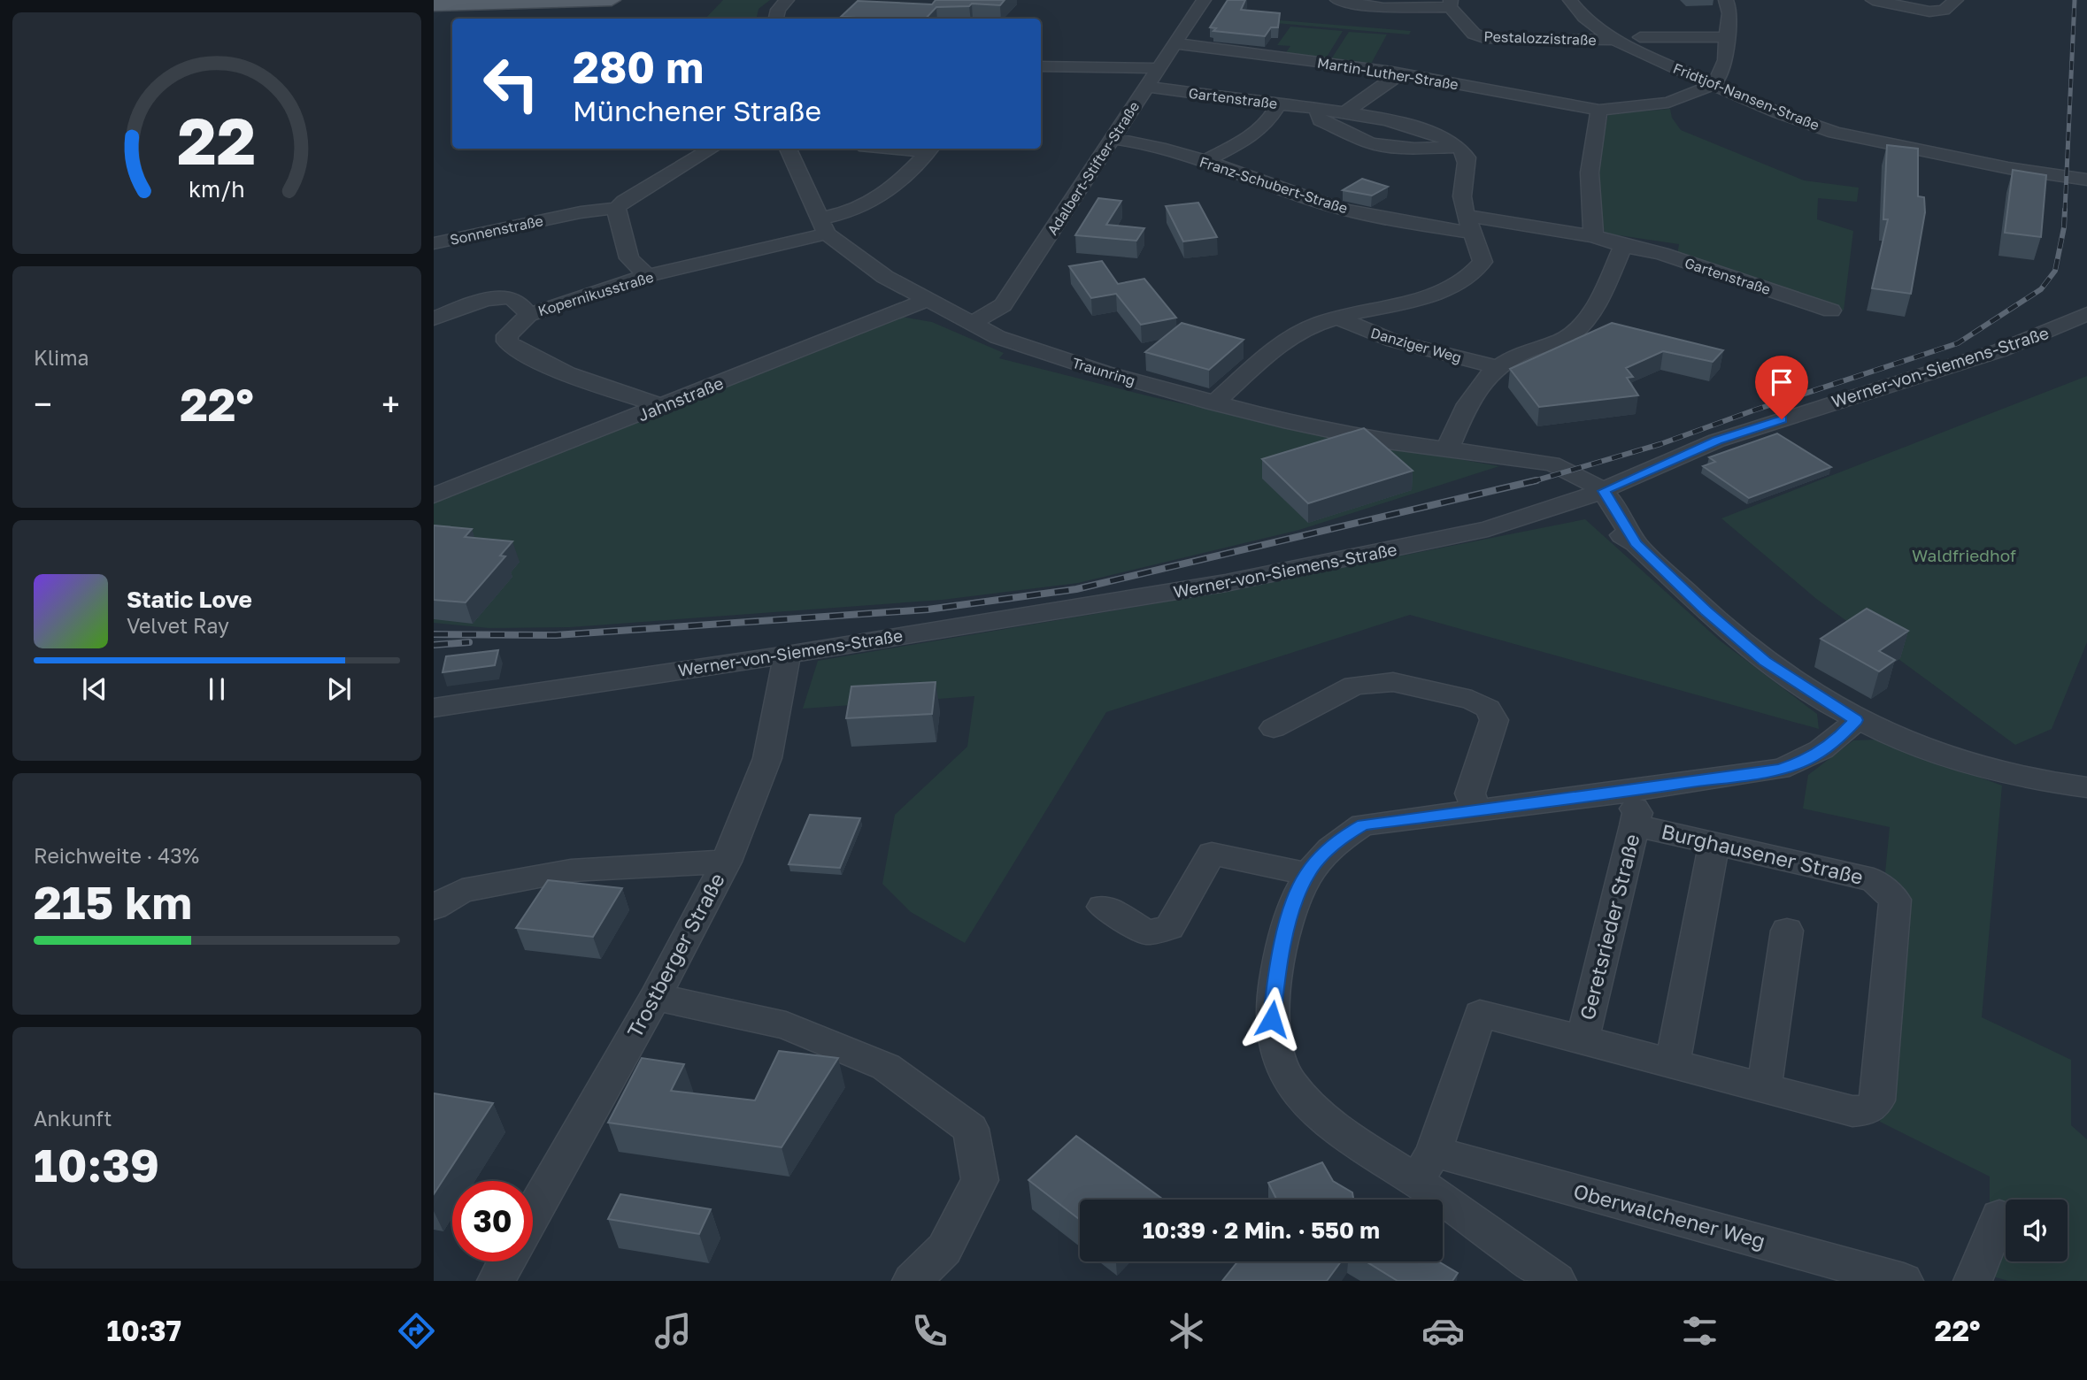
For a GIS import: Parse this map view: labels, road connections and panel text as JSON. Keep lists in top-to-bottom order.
{
  "streets": {
    "street": [
      "Pestalozzistraße",
      "Martin-Luther-Straße",
      "Fridtjof-Nansen-Straße",
      "Gartenstraße",
      "Adalbert-Stifter-Straße",
      "Franz-Schubert-Straße",
      "Sonnenstraße",
      "Kopernikusstraße",
      "Danziger Weg",
      "Werner-von-Siemens-Straße",
      "Traunring",
      "Jahnstraße",
      "Burghausener Straße",
      "Geretsrieder Straße",
      "Trostberger Straße",
      "Oberwalchener Weg"
    ]
  },
  "crossings": [
    ["Pestalozzistraße", "Fridtjof-Nansen-Straße"],
    ["Martin-Luther-Straße", "Fridtjof-Nansen-Straße"],
    ["Martin-Luther-Straße", "Adalbert-Stifter-Straße"],
    ["Gartenstraße", "Adalbert-Stifter-Straße"],
    ["Adalbert-Stifter-Straße", "Franz-Schubert-Straße"],
    ["Adalbert-Stifter-Straße", "Traunring"],
    ["Kopernikusstraße", "Traunring"],
    ["Kopernikusstraße", "Jahnstraße"],
    ["Werner-von-Siemens-Straße", "Traunring"],
    ["Werner-von-Siemens-Straße", "Trostberger Straße"],
    ["Traunring", "Jahnstraße"],
    ["Burghausener Straße", "Geretsrieder Straße"],
    ["Geretsrieder Straße", "Oberwalchener Weg"]
  ],
  "parks": ["Waldfriedhof"],
  "page": {
    "turn": ["280 m", "Münchener Straße"],
    "tile": [
      "Klima",
      ["Reichweite · 43%", "215 km"],
      ["Ankunft", "10:39"]
    ],
    "heat": ["−", "22°", "+"],
    "song": ["Static Love", "Velvet Ray"],
    "limit": "30",
    "trip": "10:39 · 2 Min. · 550 m",
    "tabs": ["10:37", "22°"],
    "gauge": ["22", "km/h"]
  }
}
